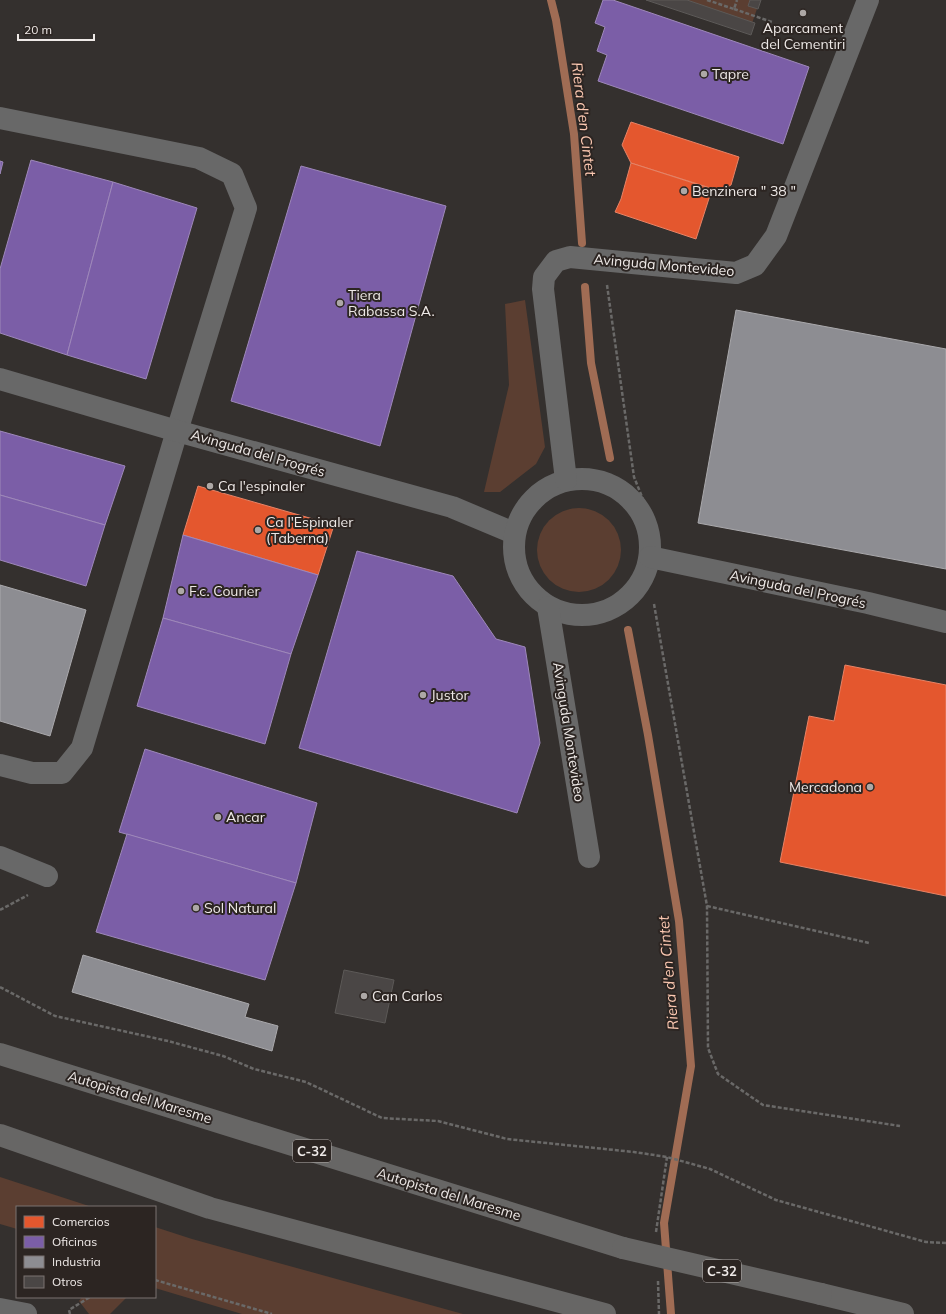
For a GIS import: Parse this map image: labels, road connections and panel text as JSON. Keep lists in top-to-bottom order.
{
  "streets": {
    "highway": ["Autopista del Maresme", "C-32"],
    "street": ["Avinguda Montevideo", "Avinguda del Progrés"]
  },
  "crossings": [
    ["Avinguda Montevideo", "Avinguda del Progrés"]
  ],
  "water": ["Riera d'en Cintet"],
  "places": [
    "Aparcament del Cementiri",
    "Tapre",
    "Benzinera \" 38 \"",
    "Tiera Rabassa S.A.",
    "Ca l'espinaler",
    "Ca l'Espinaler (Taberna)",
    "F.c. Courier",
    "Justor",
    "Mercadona",
    "Ancar",
    "Sol Natural",
    "Can Carlos"
  ],
  "legend": [
    "Comercios",
    "Oficinas",
    "Industria",
    "Otros"
  ],
  "scale_bar": "20 m"
}
